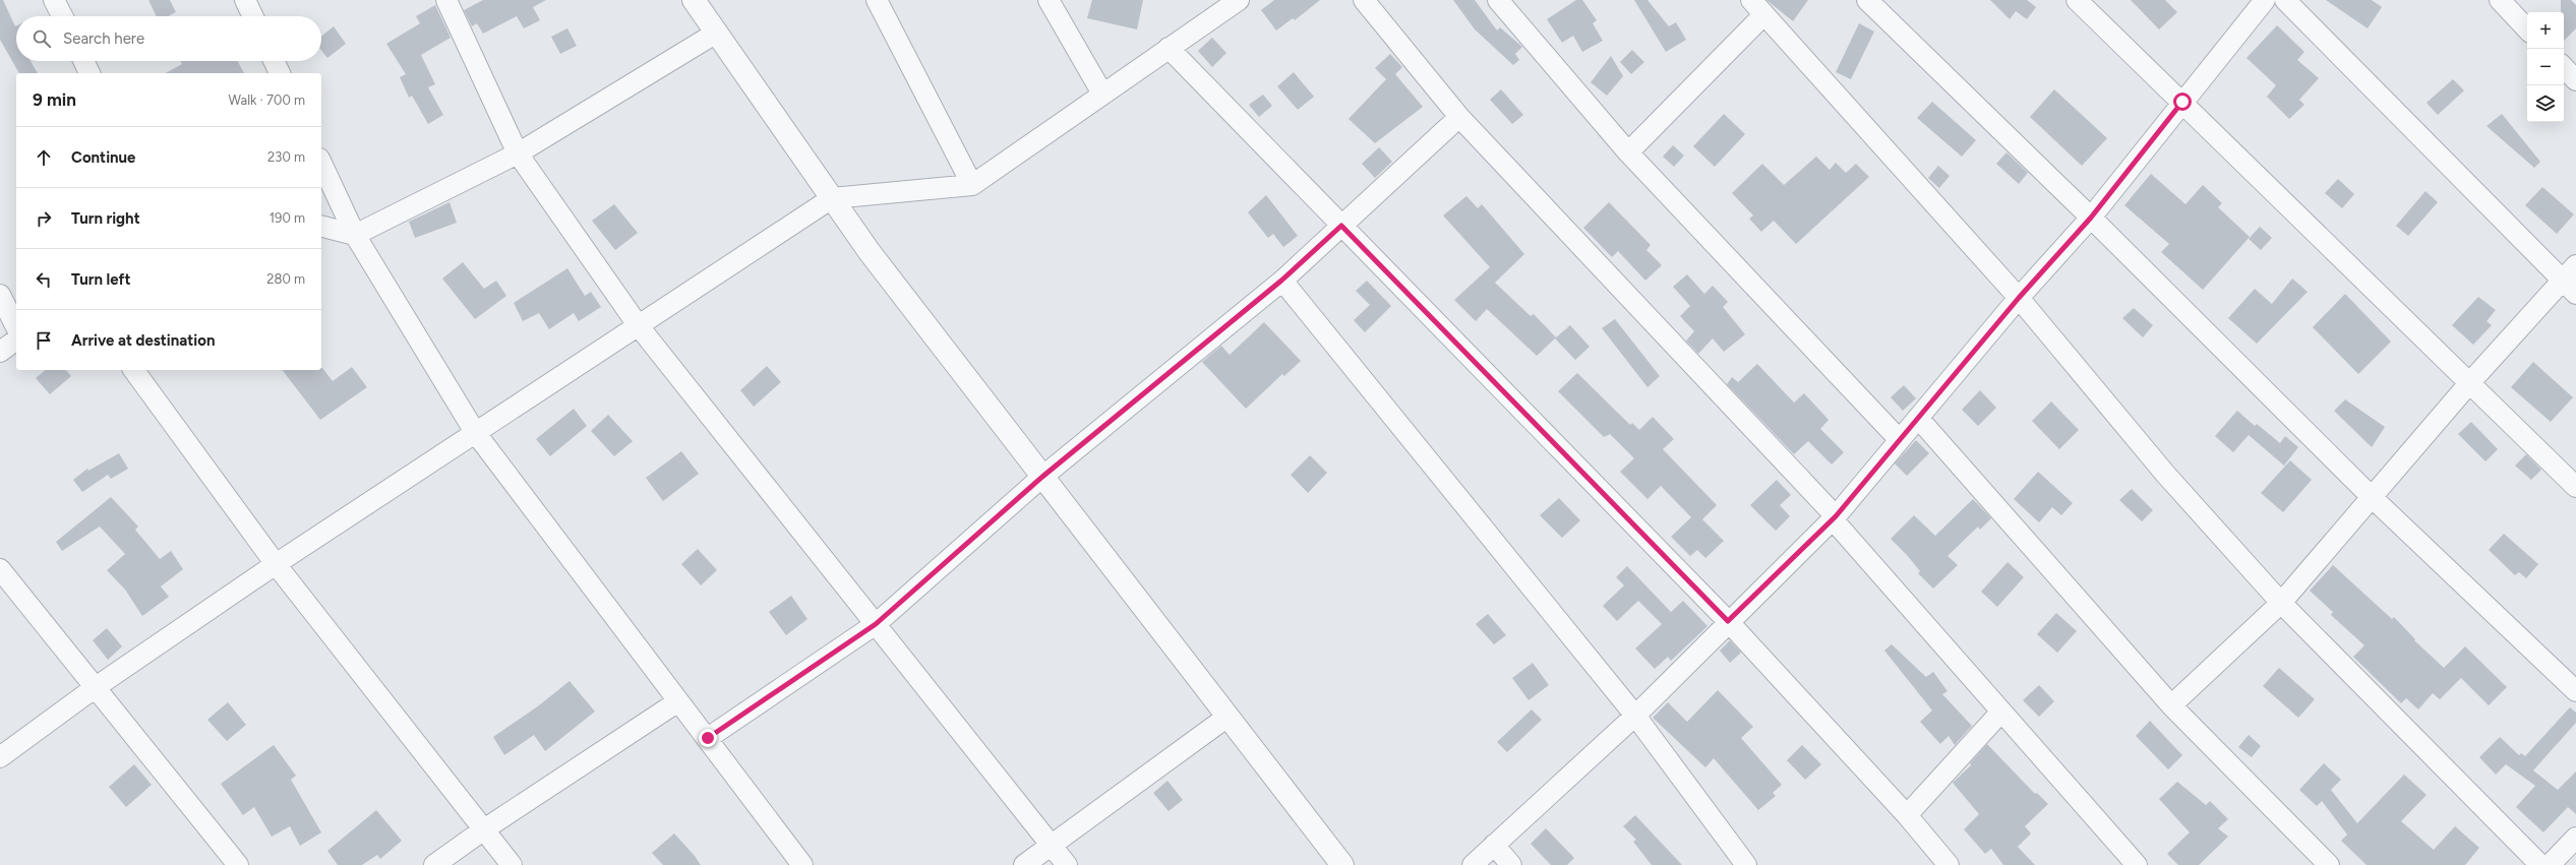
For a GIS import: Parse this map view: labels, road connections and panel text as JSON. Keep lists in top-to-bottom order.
{
  "page": {
    "map_buttons": ["+", "−"],
    "search": "Search here",
    "heading": ["9 min", "Walk · 700 m"],
    "list": [
      ["Continue", "230 m"],
      ["Turn right", "190 m"],
      ["Turn left", "280 m"],
      "Arrive at destination"
    ]
  }
}
